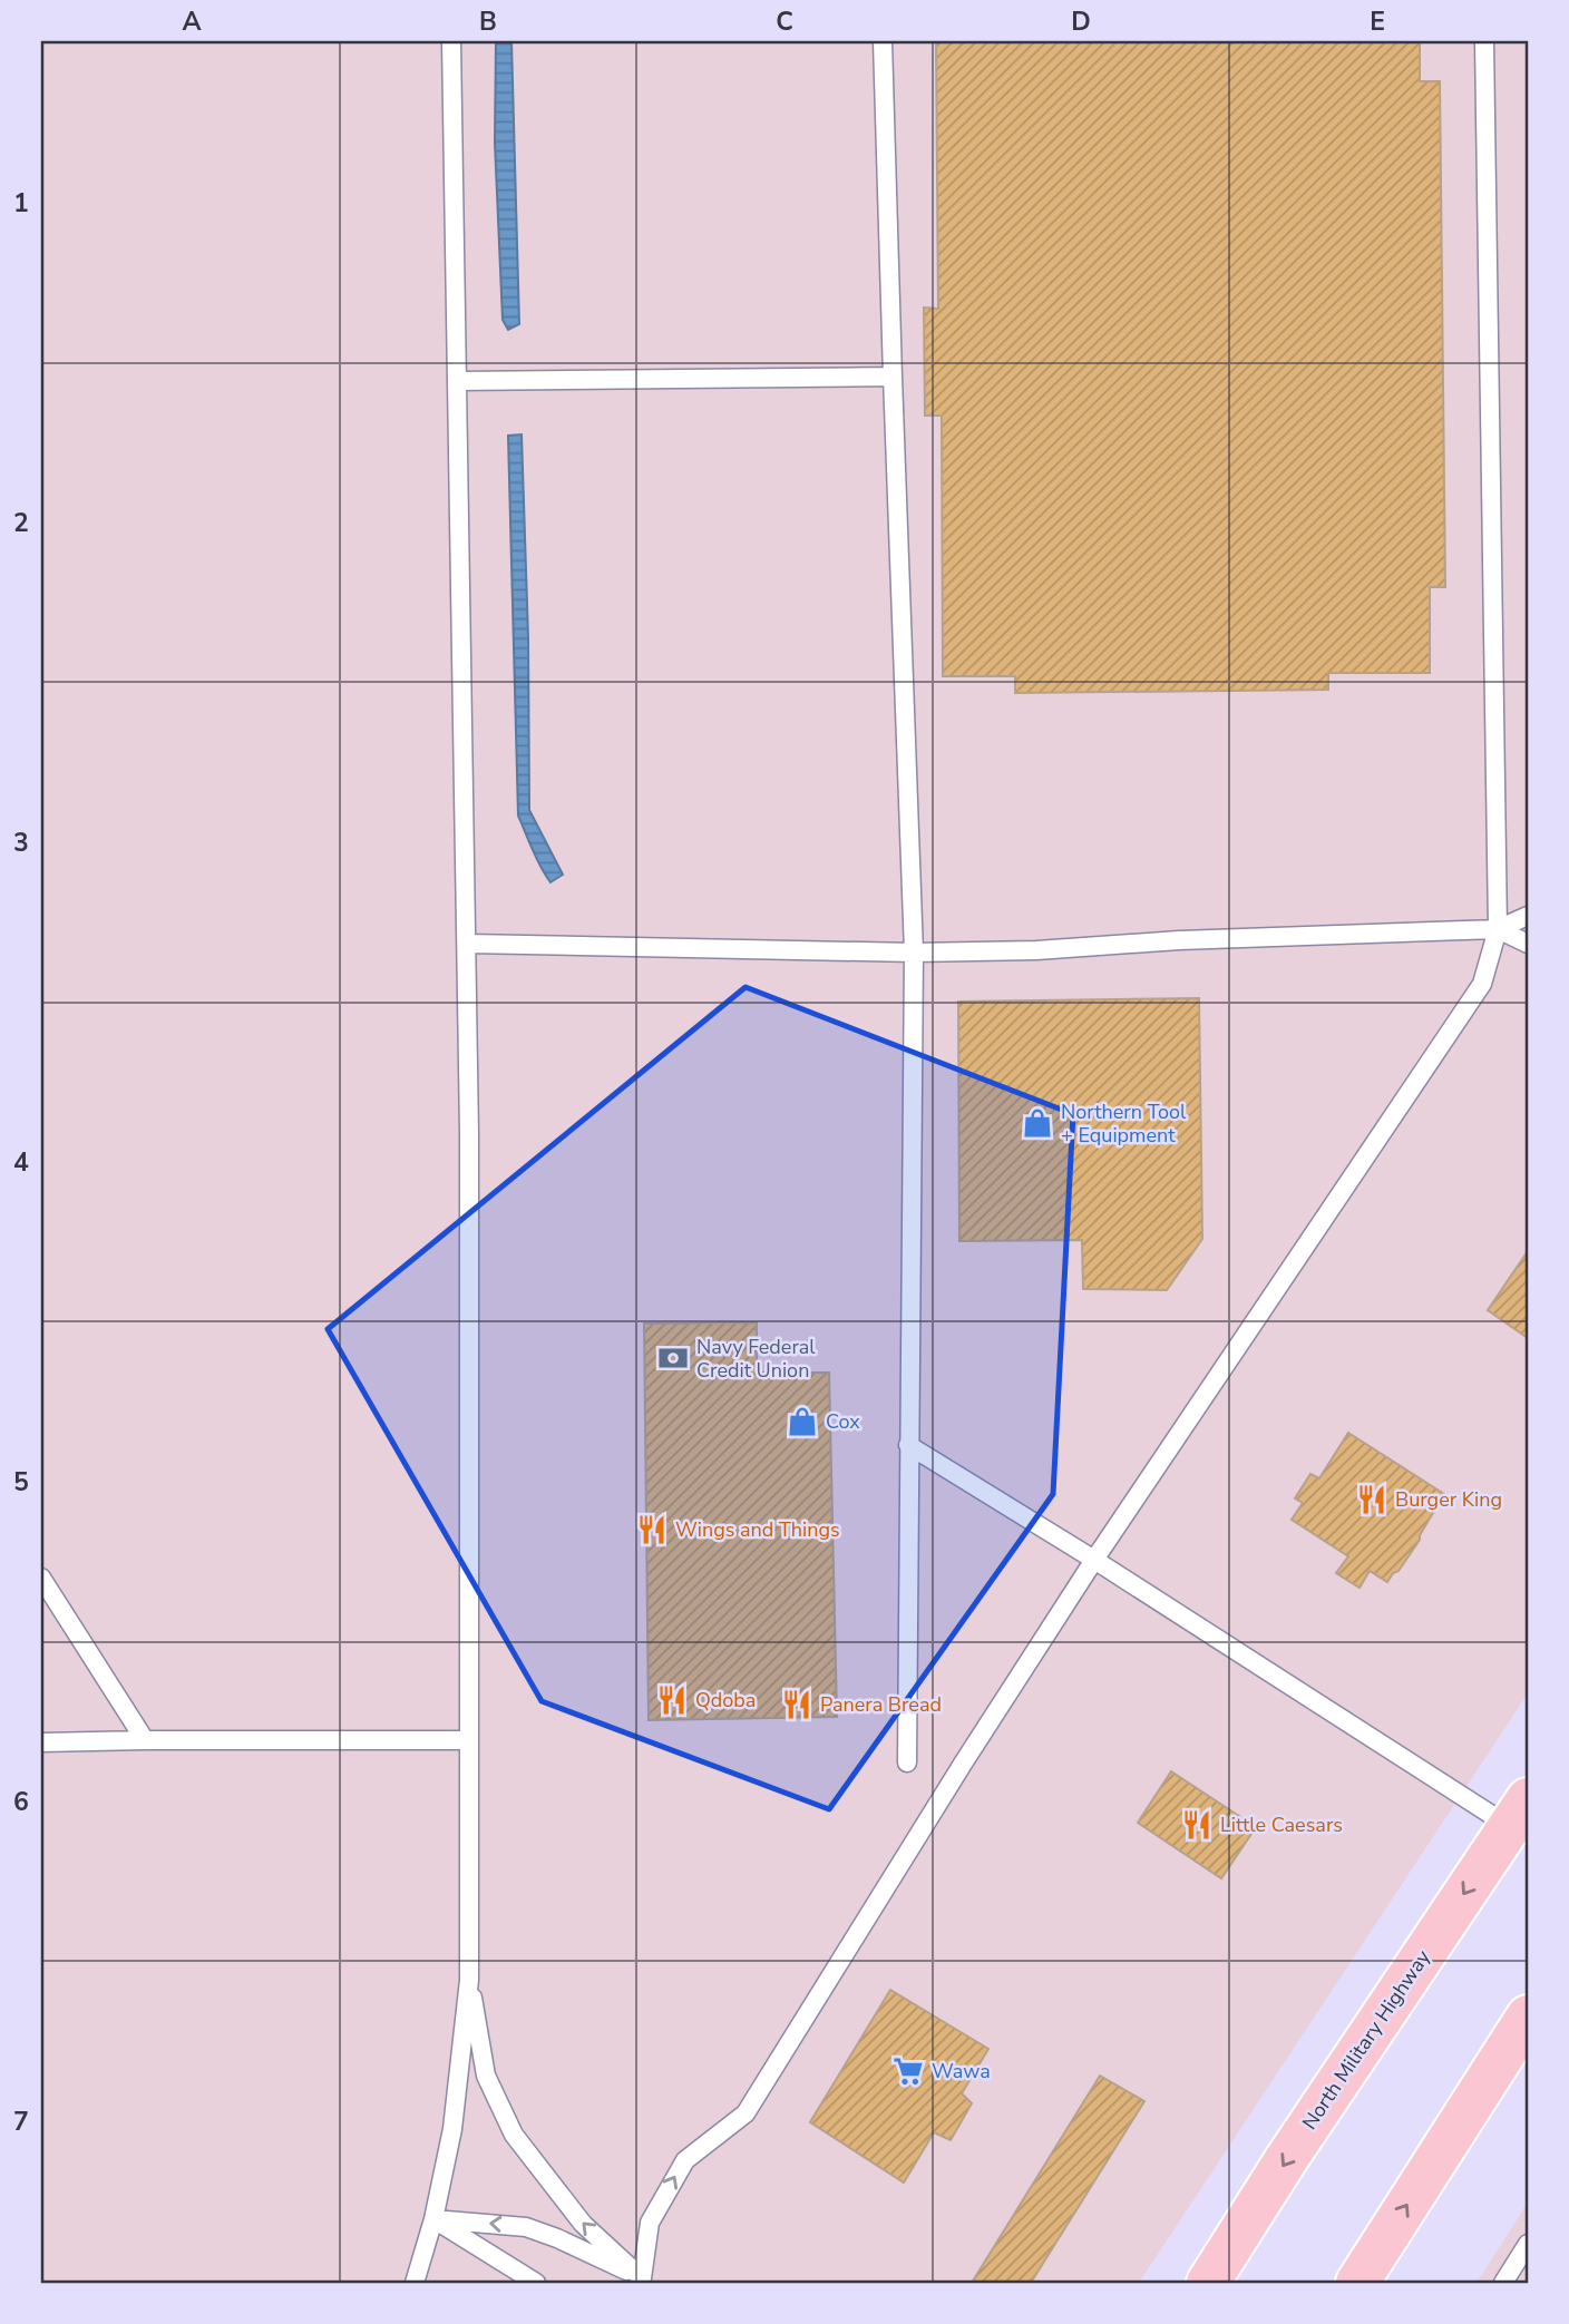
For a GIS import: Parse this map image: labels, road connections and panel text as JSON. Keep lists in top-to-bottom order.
{
  "streets": {
    "main road": ["North Military Highway"]
  },
  "places": {
    "shop": ["Northern Tool + Equipment", "Cox"],
    "bank": ["Navy Federal Credit Union"],
    "restaurant": [
      "Burger King",
      "Wings and Things",
      "Qdoba",
      "Panera Bread",
      "Little Caesars"
    ],
    "supermarket": ["Wawa"]
  },
  "grid": {
    "columns": [
      "A",
      "B",
      "C",
      "D",
      "E"
    ],
    "rows": [
      "1",
      "2",
      "3",
      "4",
      "5",
      "6",
      "7"
    ]
  }
}
